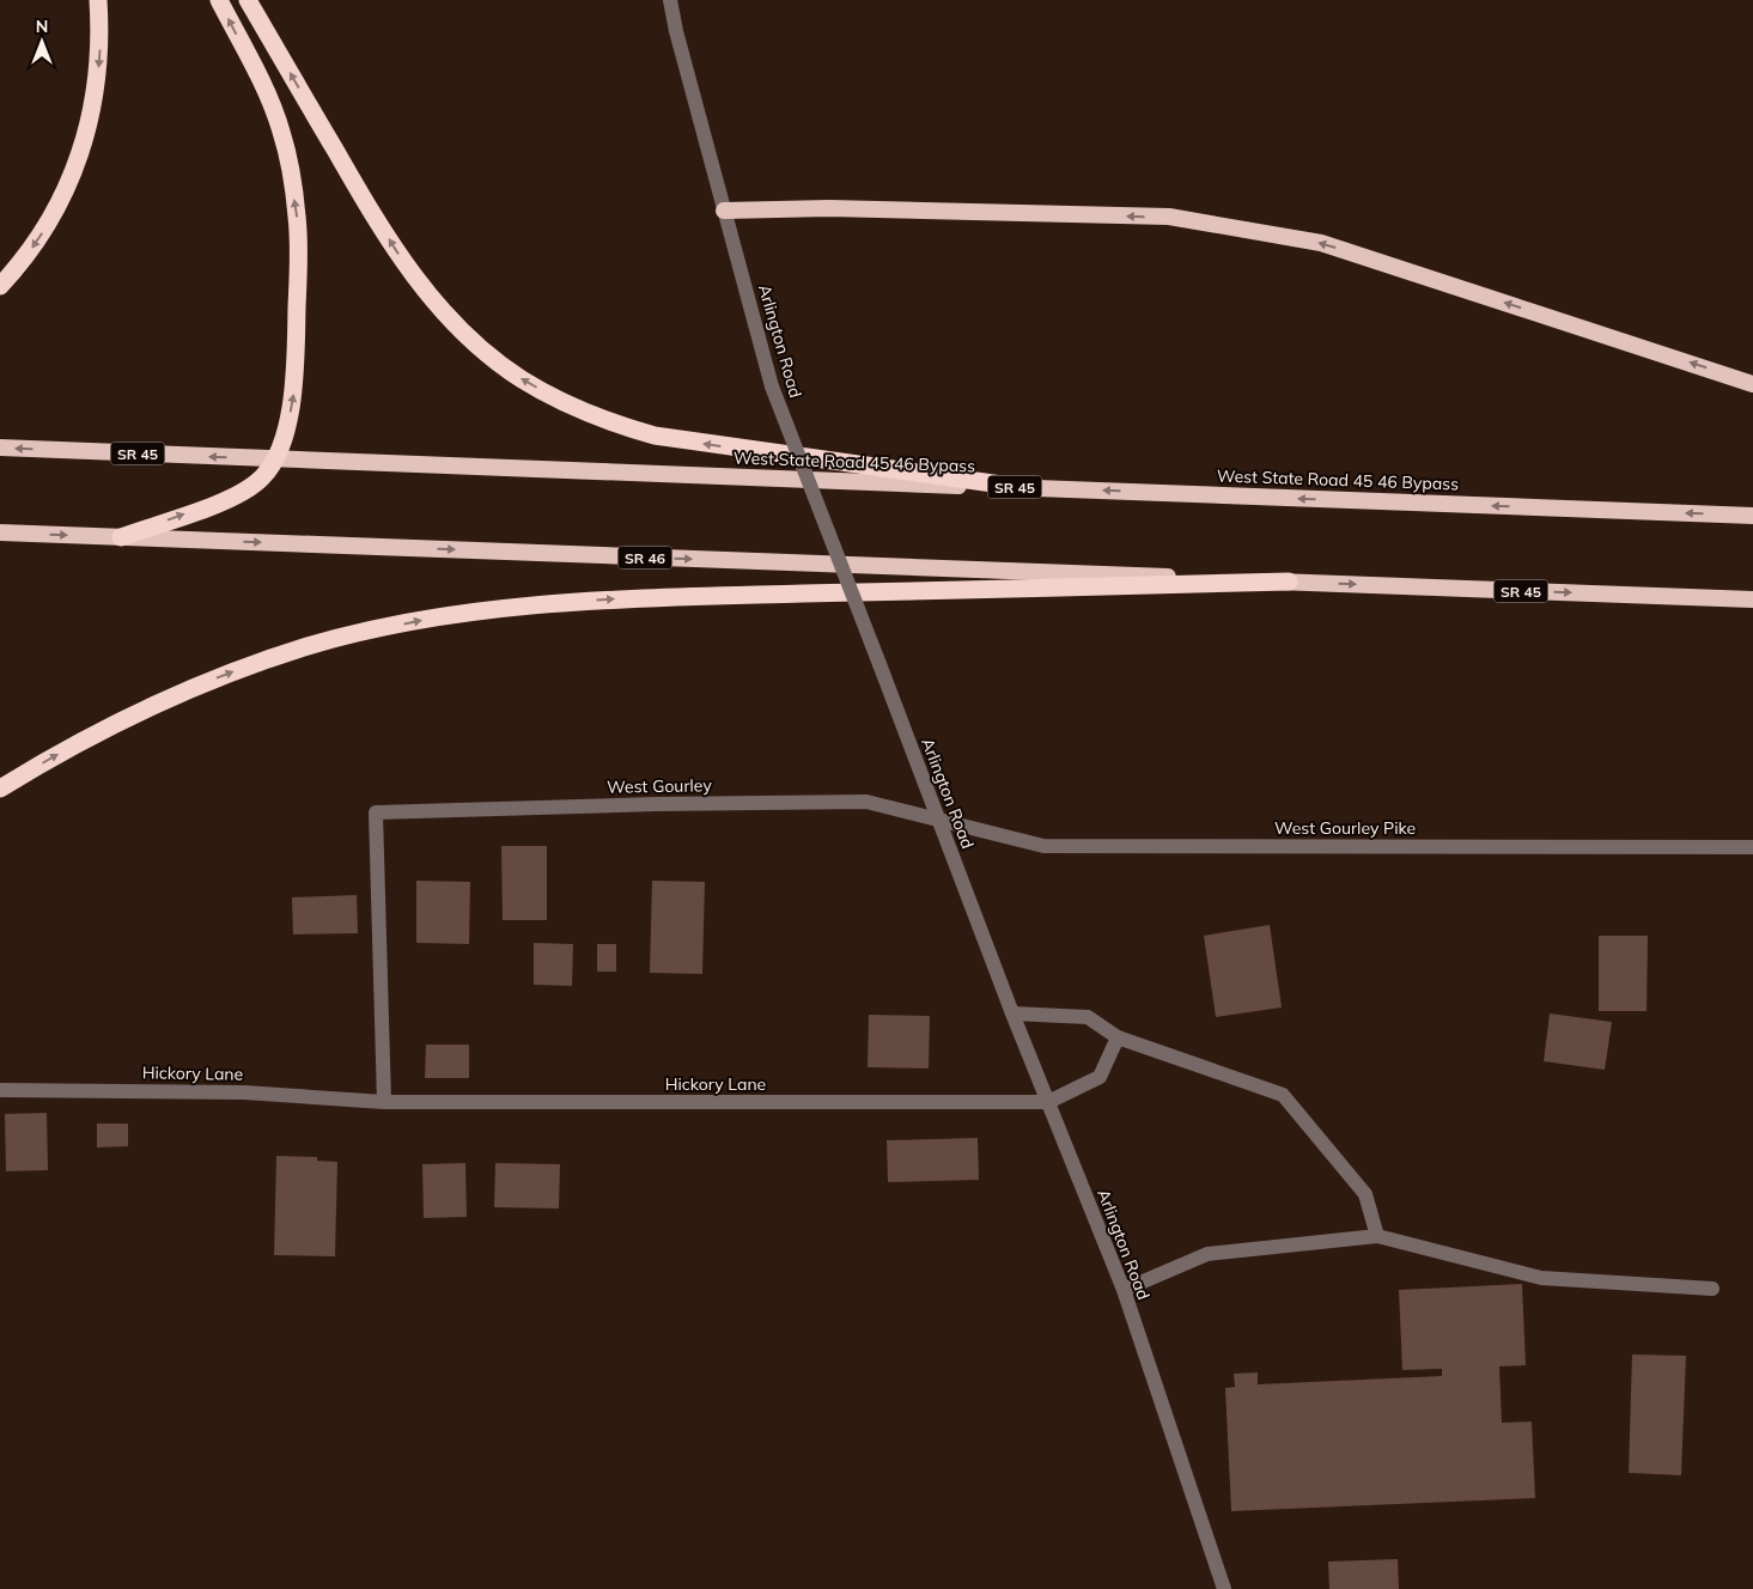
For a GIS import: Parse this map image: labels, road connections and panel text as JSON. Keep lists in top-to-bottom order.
{
  "streets": {
    "highway": ["SR 45", "West State Road 45 46 Bypass", "SR 46"],
    "street": [
      "Arlington Road",
      "West Gourley",
      "West Gourley Pike",
      "Hickory Lane"
    ]
  },
  "crossings": [
    ["Arlington Road", "West Gourley"],
    ["Arlington Road", "West Gourley Pike"],
    ["Arlington Road", "Hickory Lane"],
    ["SR 45", "West State Road 45 46 Bypass"],
    ["SR 45", "SR 46"],
    ["West Gourley", "West Gourley Pike"],
    ["West Gourley", "Hickory Lane"]
  ],
  "north": "top"
}
